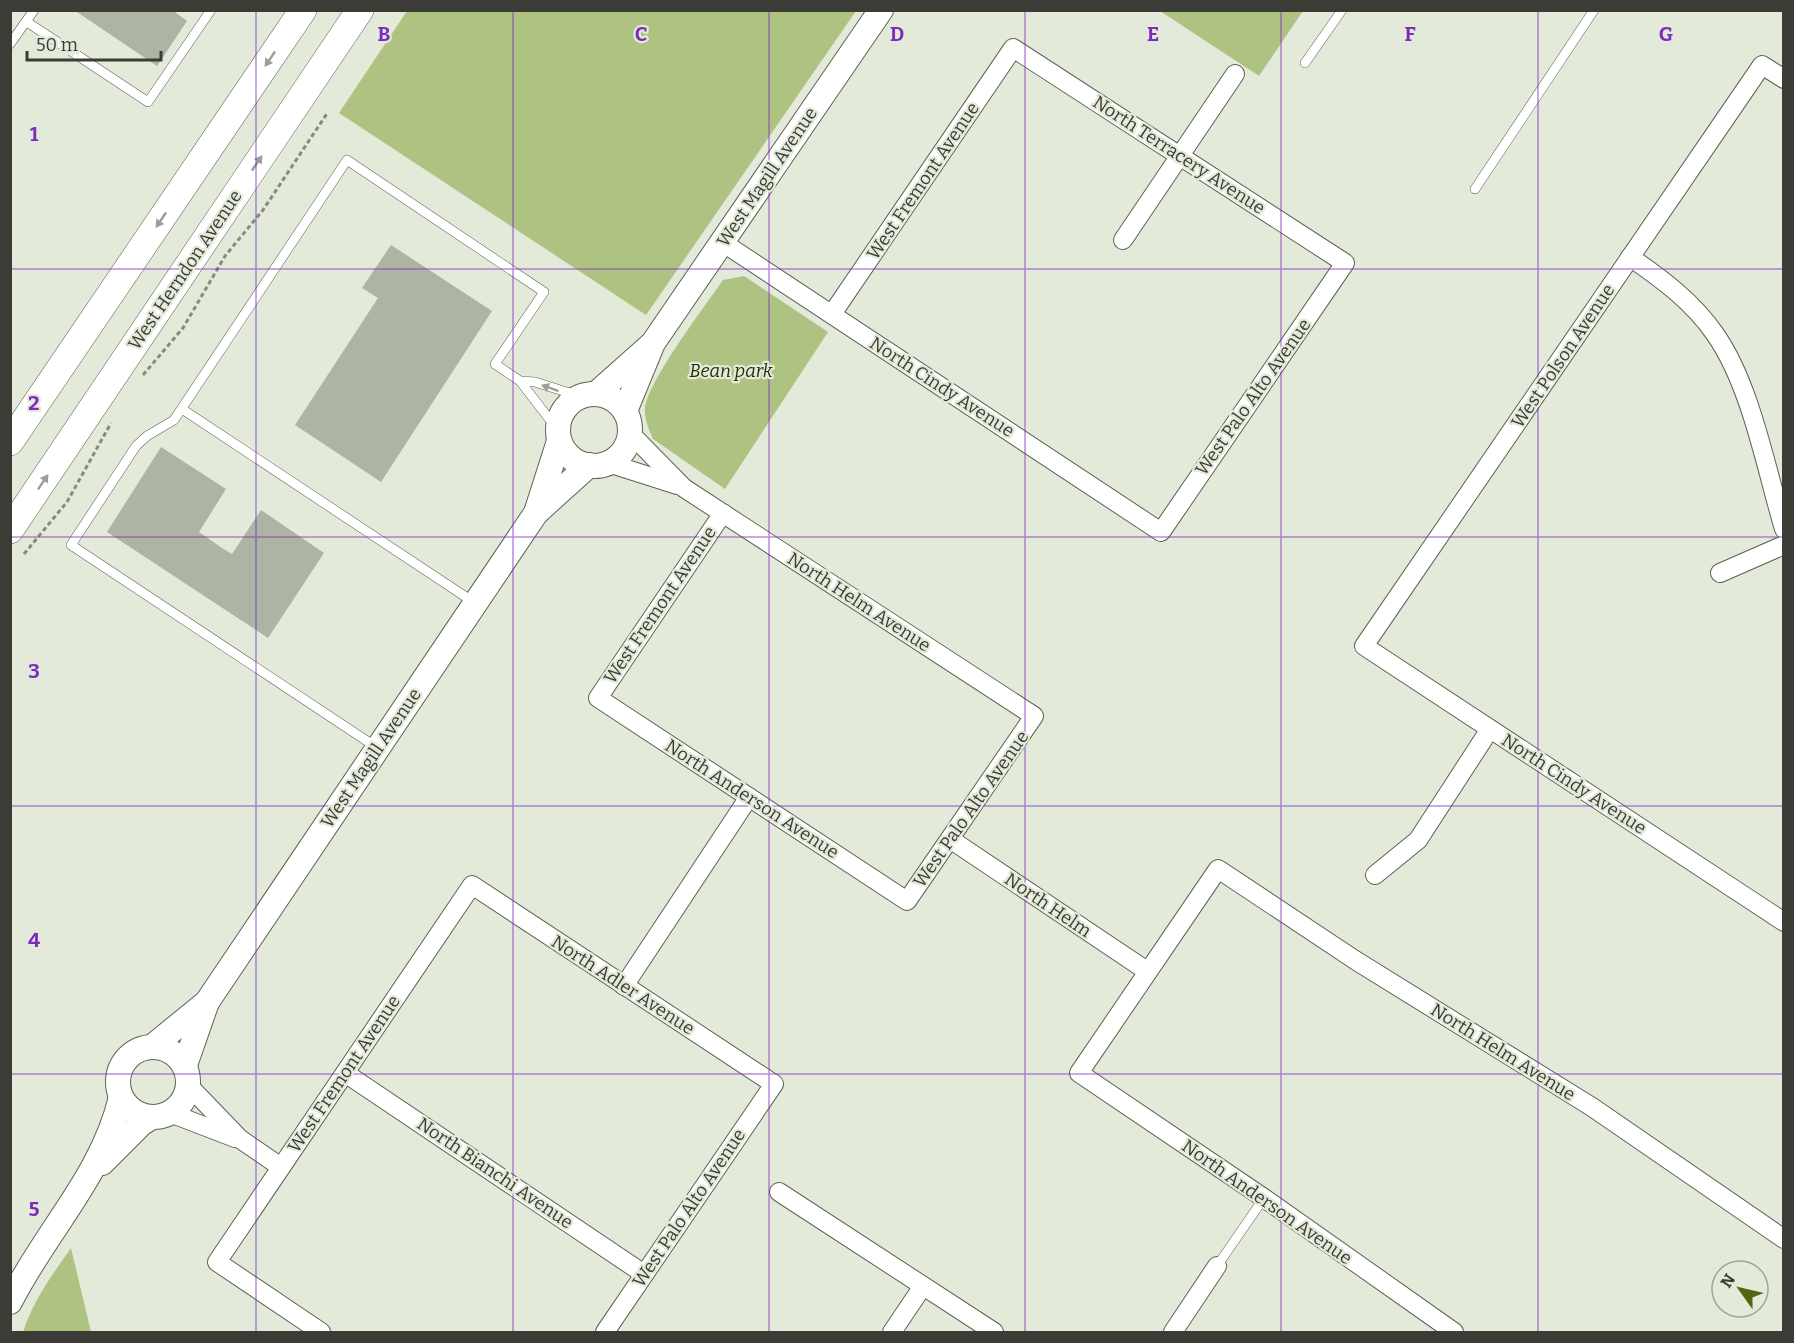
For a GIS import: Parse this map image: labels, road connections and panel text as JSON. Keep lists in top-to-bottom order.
{
  "streets": {
    "main road": ["West Herndon Avenue"],
    "street": [
      "North Terracery Avenue",
      "West Magill Avenue",
      "West Fremont Avenue",
      "West Polson Avenue",
      "North Cindy Avenue",
      "West Palo Alto Avenue",
      "North Helm Avenue",
      "North Anderson Avenue",
      "North Helm",
      "North Adler Avenue",
      "North Bianchi Avenue"
    ]
  },
  "crossings": [
    ["North Terracery Avenue", "West Fremont Avenue"],
    ["North Terracery Avenue", "West Palo Alto Avenue"],
    ["West Magill Avenue", "North Cindy Avenue"],
    ["West Magill Avenue", "North Helm Avenue"],
    ["West Fremont Avenue", "North Cindy Avenue"],
    ["West Fremont Avenue", "North Helm Avenue"],
    ["West Fremont Avenue", "North Anderson Avenue"],
    ["West Fremont Avenue", "North Adler Avenue"],
    ["West Fremont Avenue", "North Bianchi Avenue"],
    ["West Polson Avenue", "North Cindy Avenue"],
    ["North Cindy Avenue", "West Palo Alto Avenue"],
    ["West Palo Alto Avenue", "North Helm Avenue"],
    ["West Palo Alto Avenue", "North Anderson Avenue"],
    ["West Palo Alto Avenue", "North Helm"],
    ["West Palo Alto Avenue", "North Adler Avenue"],
    ["West Palo Alto Avenue", "North Bianchi Avenue"],
    ["North Helm Avenue", "North Anderson Avenue"],
    ["North Helm Avenue", "North Helm"],
    ["North Anderson Avenue", "North Helm"]
  ],
  "parks": ["Bean park"],
  "scale_bar": "50 m",
  "north": "top left",
  "grid": {
    "columns": [
      "B",
      "C",
      "D",
      "E",
      "F",
      "G"
    ],
    "rows": [
      "1",
      "2",
      "3",
      "4",
      "5"
    ]
  }
}
